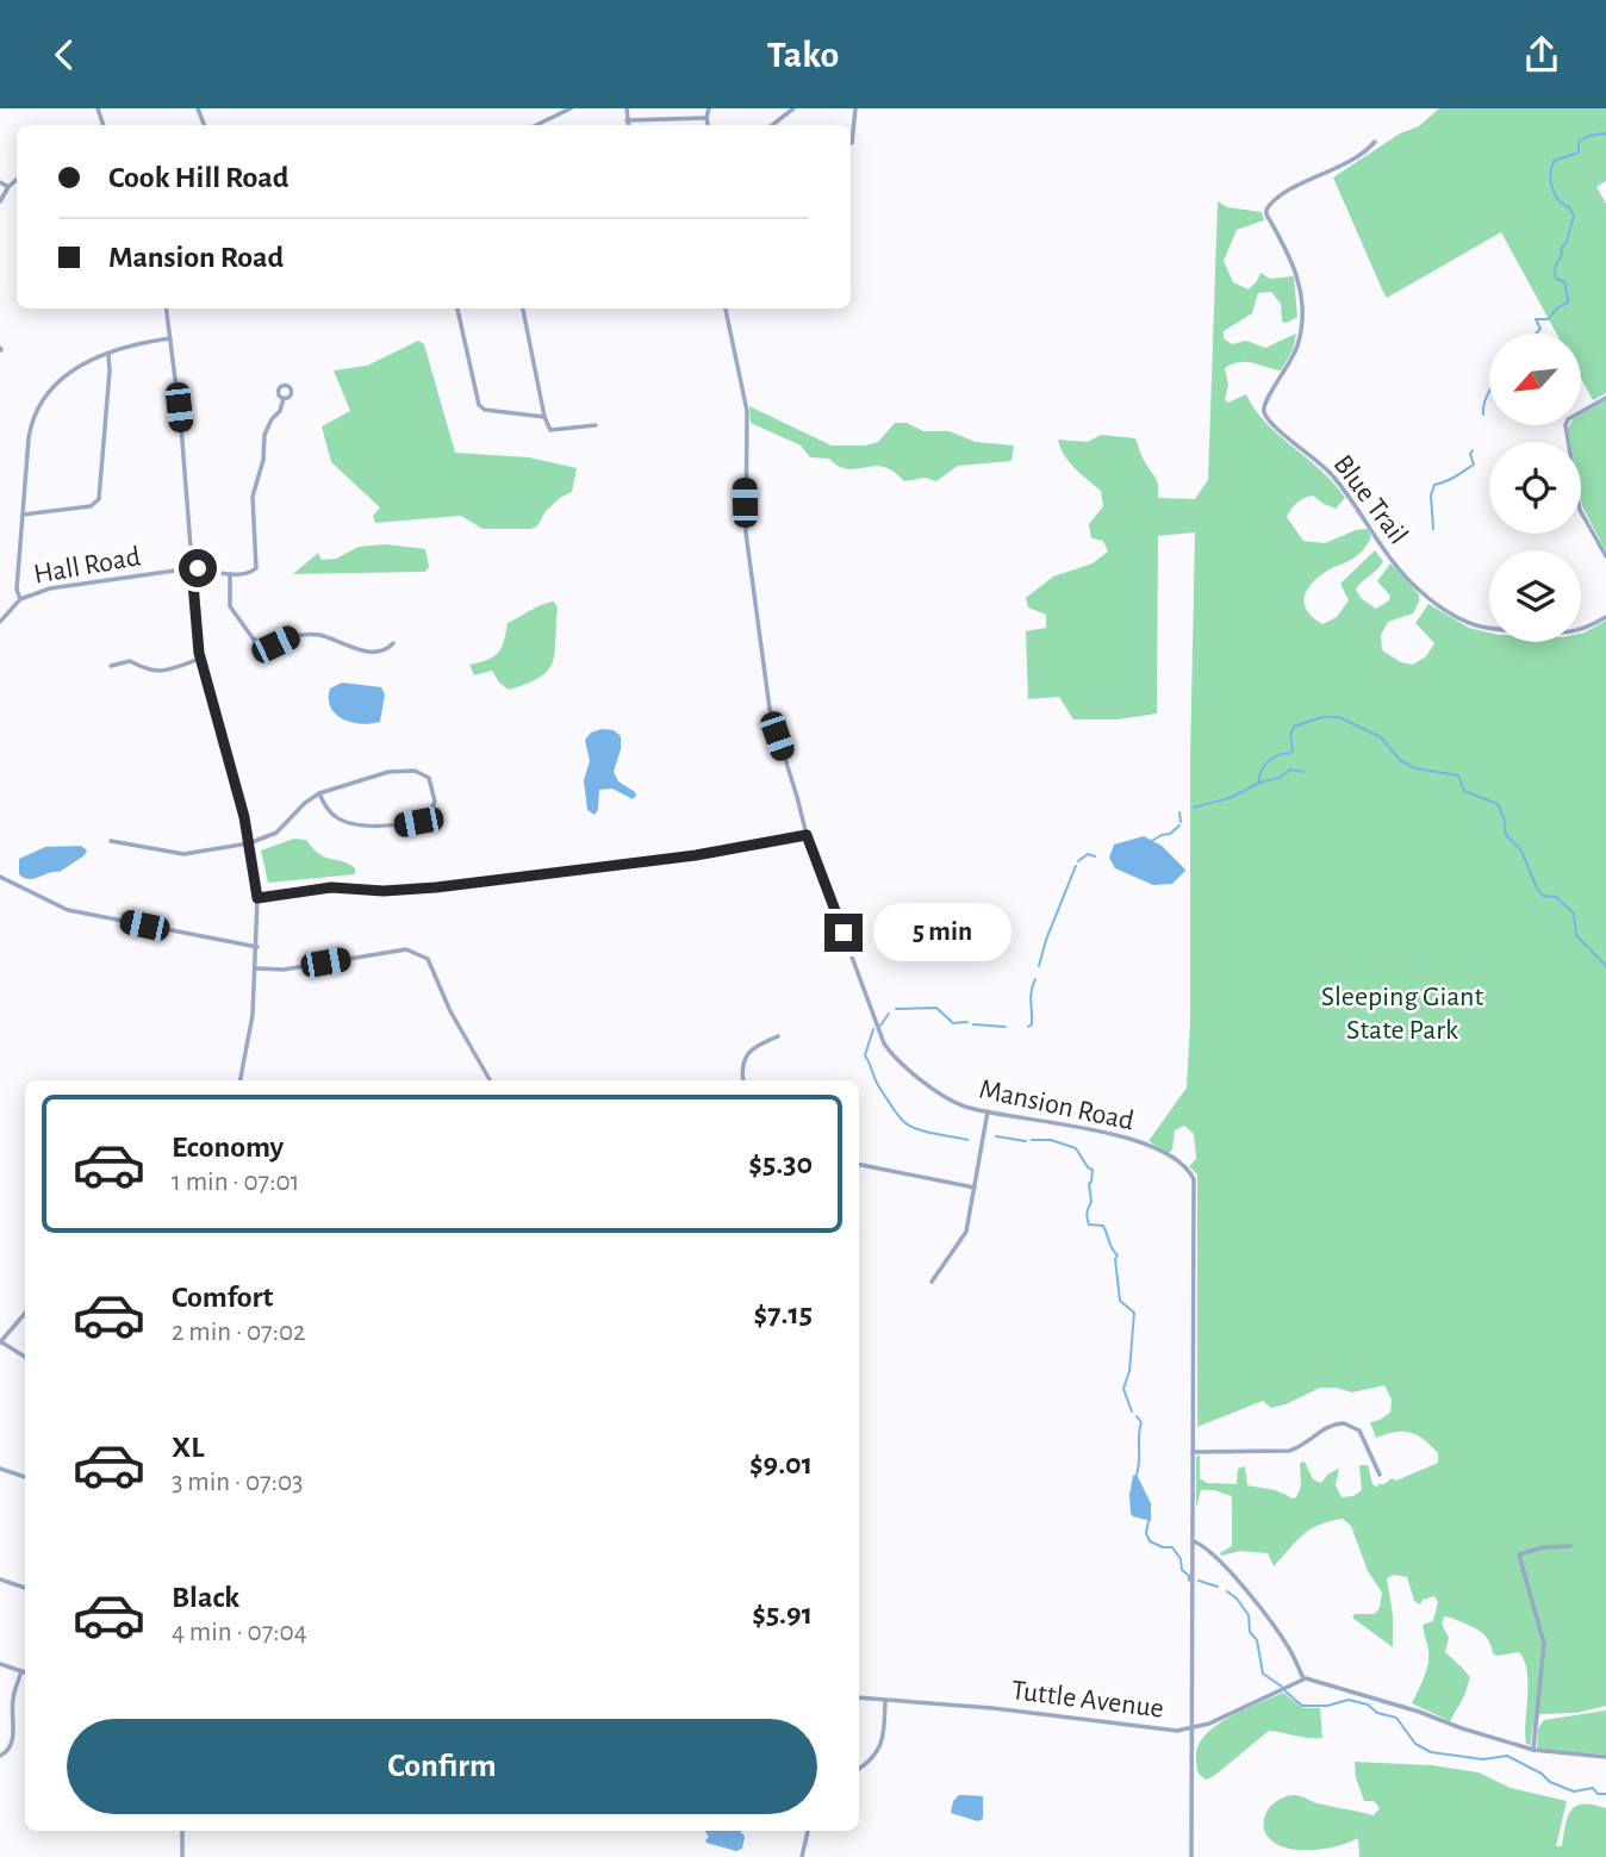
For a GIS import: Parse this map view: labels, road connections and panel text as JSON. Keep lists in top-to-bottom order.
{
  "streets": {
    "street": [
      "Blue Trail",
      "Hall Road",
      "Mansion Road",
      "Tuttle Avenue"
    ]
  },
  "crossings": [
    ["Mansion Road", "Tuttle Avenue"]
  ],
  "parks": ["Sleeping Giant State Park"],
  "north": "bottom left",
  "page": {
    "header": "Tako",
    "banner": ["Cook Hill Road", "Mansion Road"],
    "bubble": "5 min",
    "list": [
      {
        "name": "Economy",
        "note": "1 min · 07:01",
        "value": "$5.30"
      },
      {
        "name": "Comfort",
        "note": "2 min · 07:02",
        "value": "$7.15"
      },
      {
        "name": "XL",
        "note": "3 min · 07:03",
        "value": "$9.01"
      },
      {
        "name": "Black",
        "note": "4 min · 07:04",
        "value": "$5.91"
      }
    ],
    "buttons": "Confirm"
  }
}
